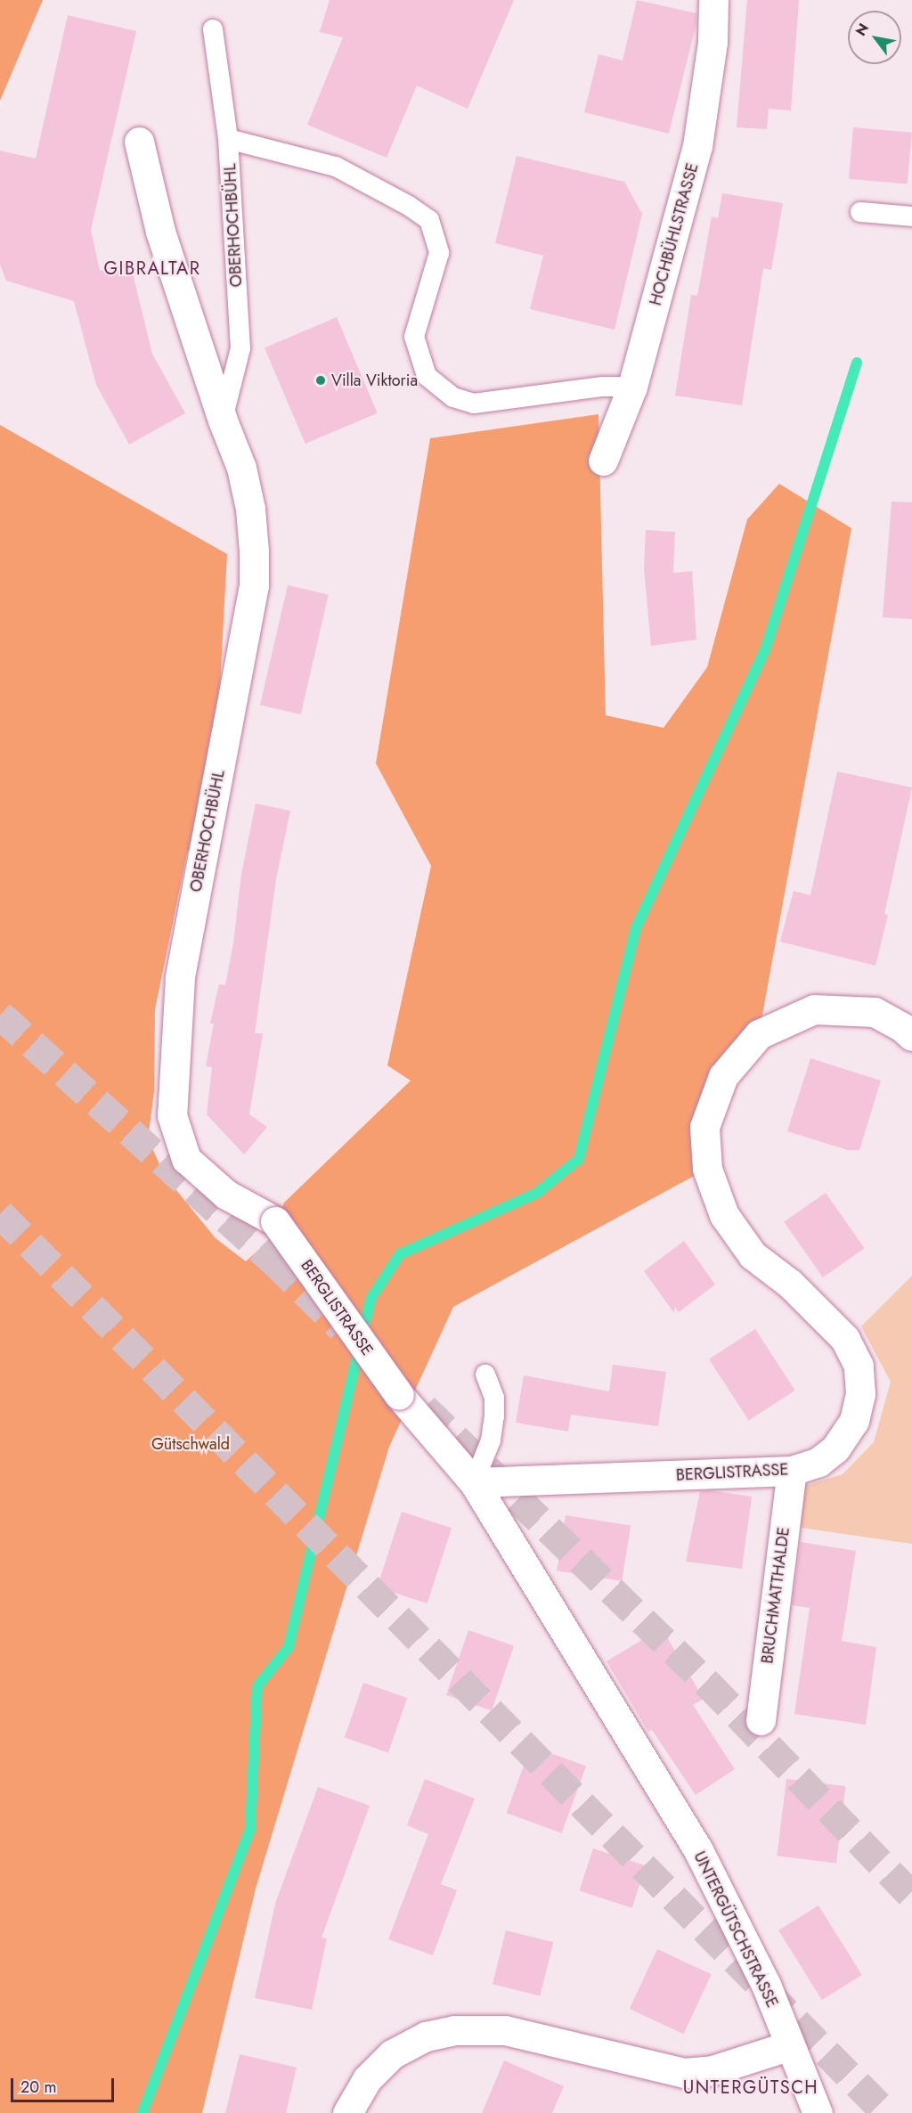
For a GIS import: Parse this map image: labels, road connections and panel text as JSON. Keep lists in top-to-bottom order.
{
  "streets": {
    "street": [
      "OBERHOCHBÜHL",
      "HOCHBÜHLSTRASSE",
      "BERGLISTRASSE",
      "BRUCHMATTHALDE",
      "UNTERGÜTSCHSTRASSE"
    ]
  },
  "crossings": [
    ["OBERHOCHBÜHL", "BERGLISTRASSE"],
    ["BERGLISTRASSE", "BRUCHMATTHALDE"],
    ["BERGLISTRASSE", "UNTERGÜTSCHSTRASSE"]
  ],
  "districts": ["GIBRALTAR", "UNTERGÜTSCH"],
  "parks": ["Gütschwald"],
  "places": ["Villa Viktoria"],
  "scale_bar": "20 m",
  "north": "top left"
}
